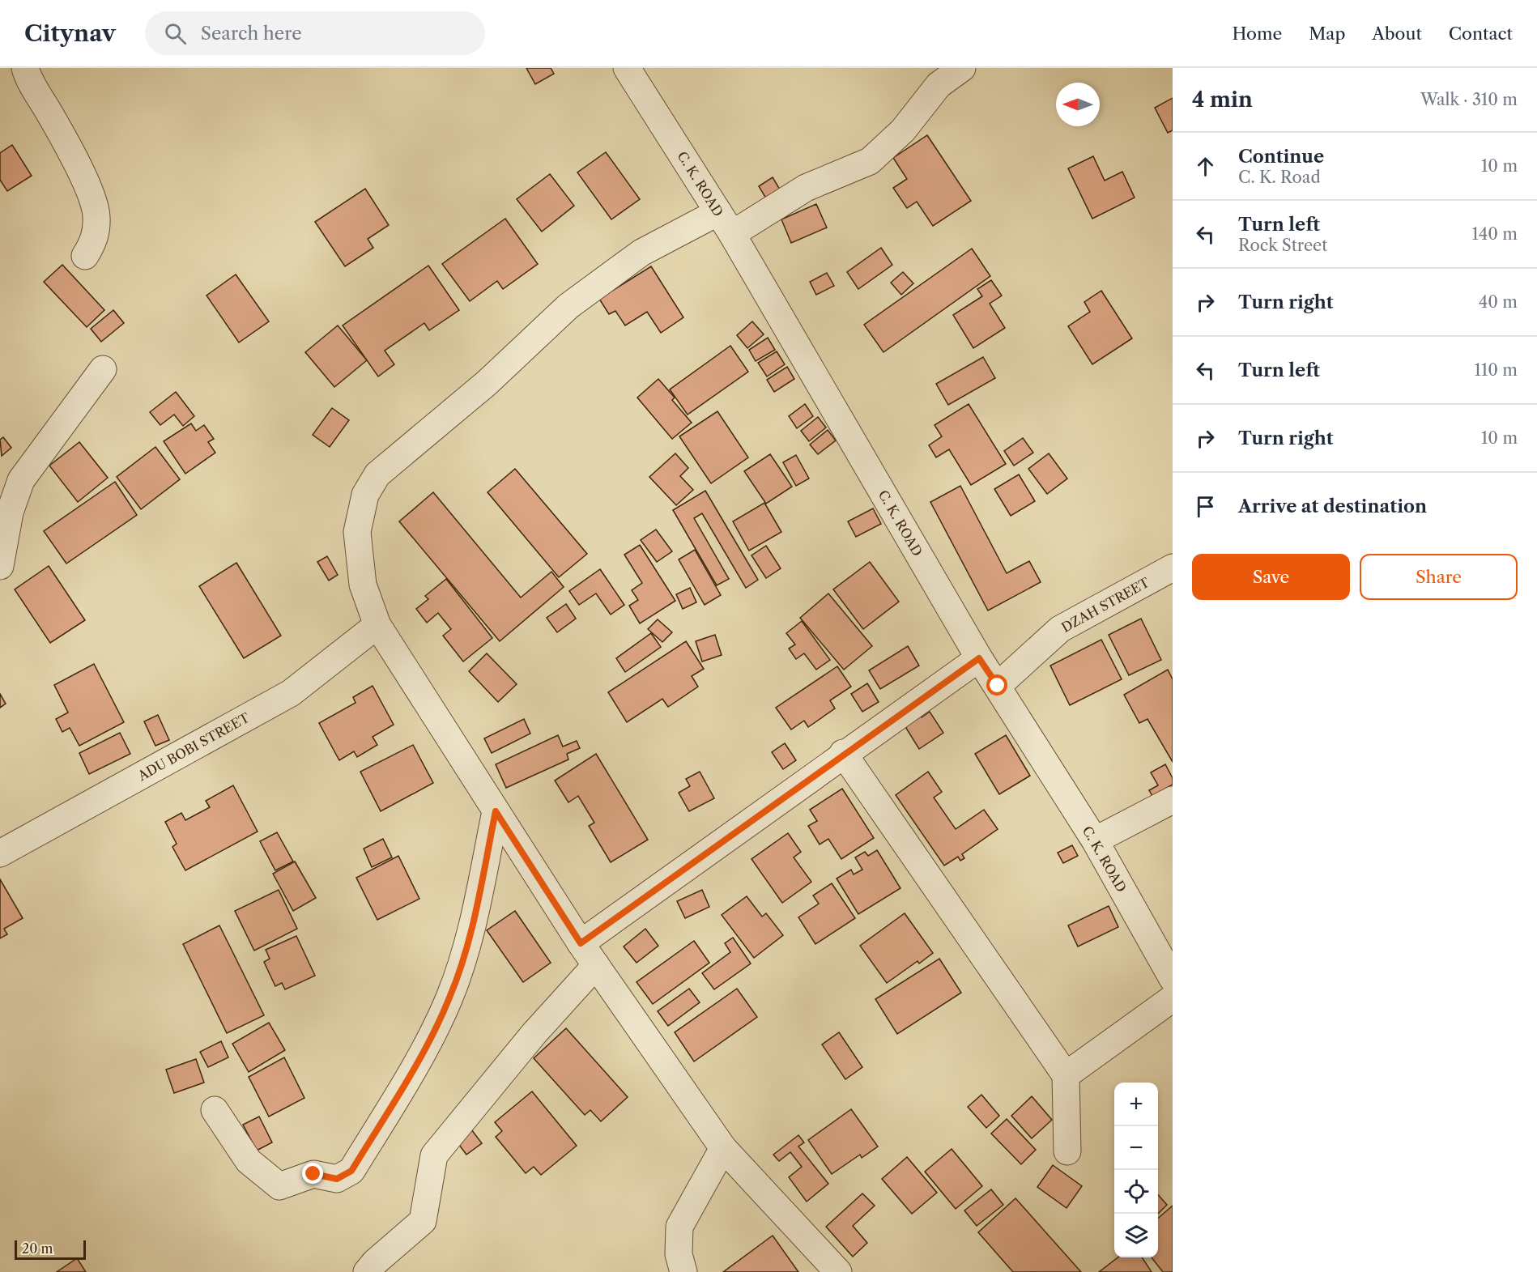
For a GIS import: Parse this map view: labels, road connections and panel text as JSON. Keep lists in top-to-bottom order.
{
  "streets": {
    "street": ["C. K. ROAD", "DZAH STREET", "ADU BOBI STREET"]
  },
  "crossings": [
    ["C. K. ROAD", "DZAH STREET"]
  ],
  "scale_bar": "20 m",
  "north": "left",
  "page": {
    "header": "Citynav",
    "search": "Search here",
    "nav": [
      "Home",
      "Map",
      "About",
      "Contact"
    ],
    "heading": ["4 min", "Walk · 310 m"],
    "list": [
      ["Continue", "C. K. Road", "10 m"],
      ["Turn left", "Rock Street", "140 m"],
      ["Turn right", "40 m"],
      ["Turn left", "110 m"],
      ["Turn right", "10 m"],
      "Arrive at destination"
    ],
    "buttons": ["Save", "Share"],
    "map_buttons": ["+", "−"],
    "scale": "20 m"
  }
}
